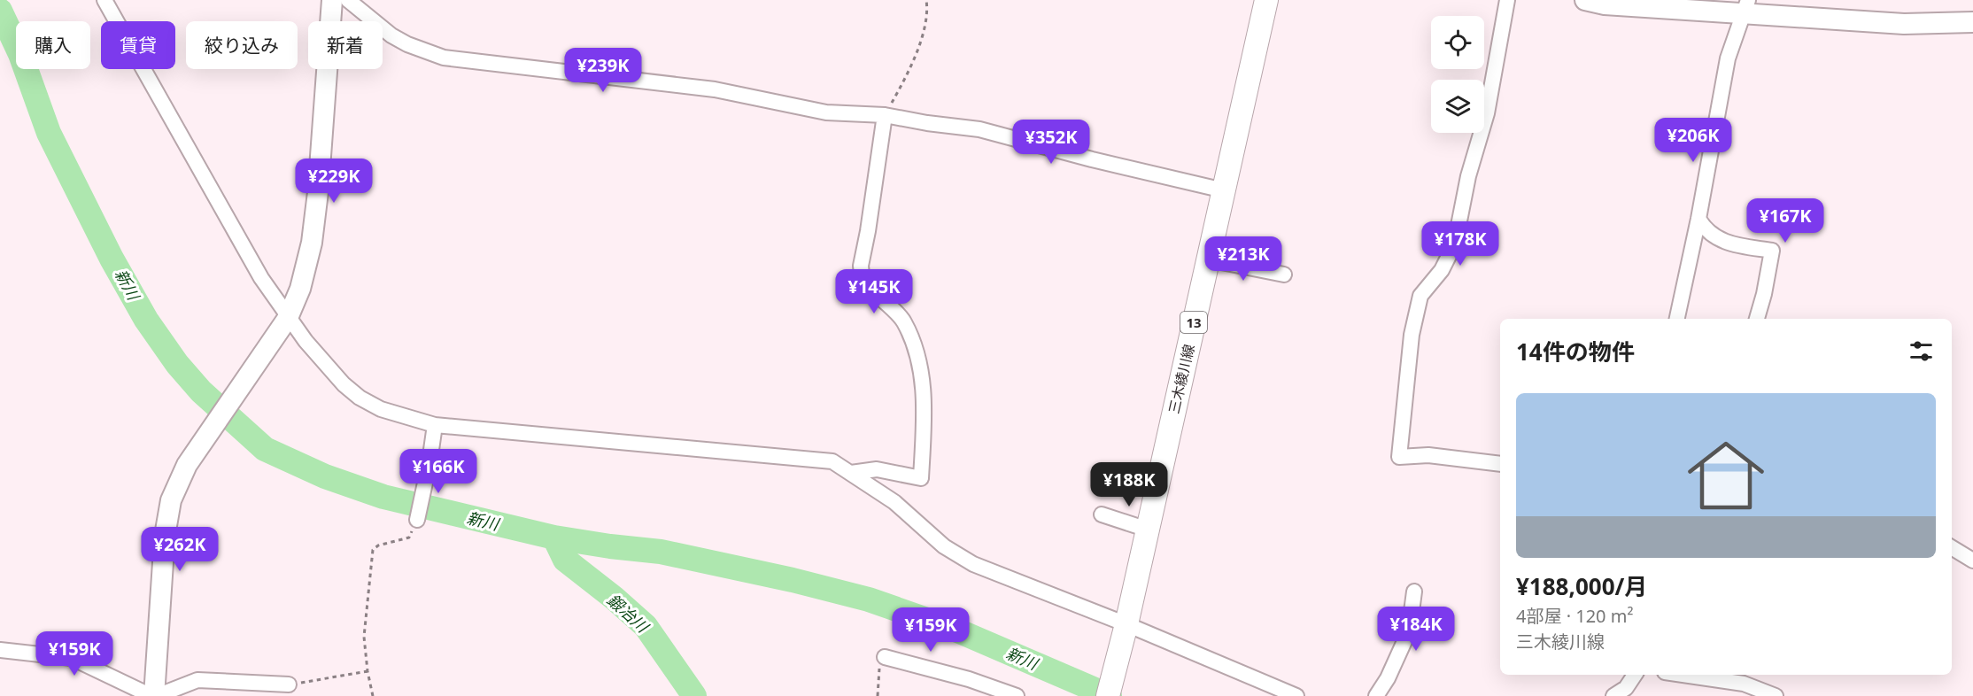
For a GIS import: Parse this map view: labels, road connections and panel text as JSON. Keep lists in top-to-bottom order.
{
  "streets": {
    "main road": ["13", "三木綾川線"]
  },
  "water": ["新川", "鍛冶川"],
  "page": {
    "chip": [
      "購入",
      "賃貸",
      "絞り込み",
      "新着"
    ],
    "price": [
      "¥239K",
      "¥206K",
      "¥352K",
      "¥229K",
      "¥167K",
      "¥178K",
      "¥213K",
      "¥145K",
      "¥166K",
      "¥188K",
      "¥262K",
      "¥184K",
      "¥159K",
      "¥159K"
    ],
    "heading": "14件の物件",
    "list": [
      {
        "name": "¥188,000/月",
        "note": "4部屋 · 120 m² · 三木綾川線"
      }
    ]
  }
}
